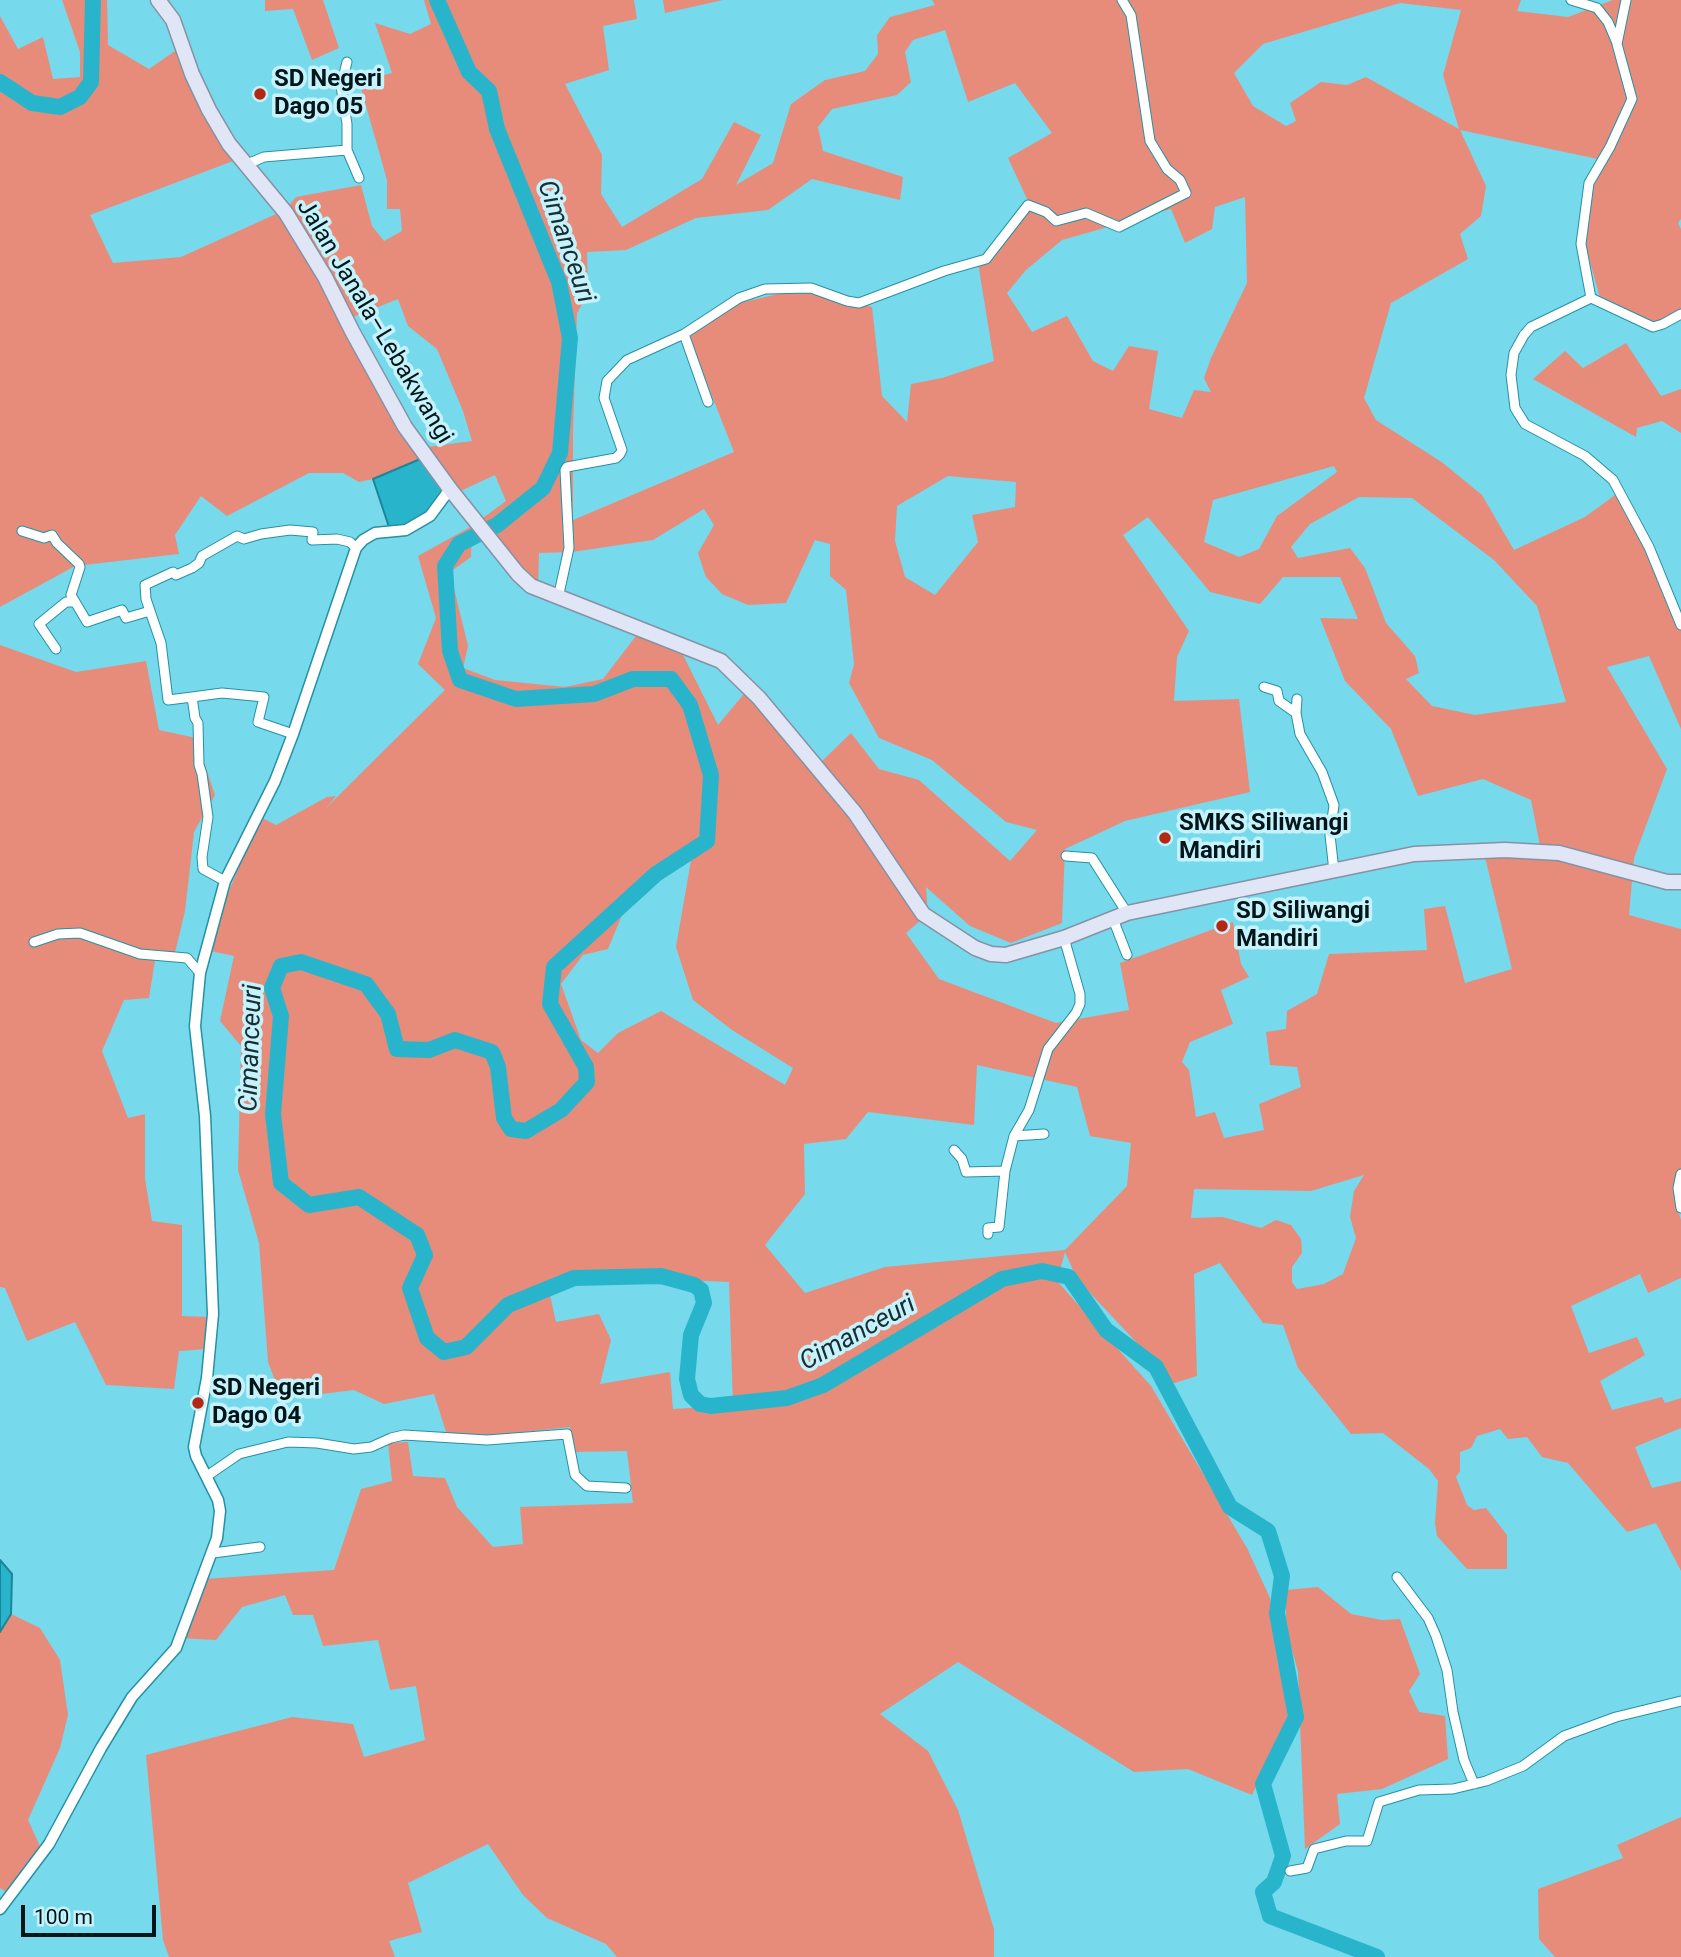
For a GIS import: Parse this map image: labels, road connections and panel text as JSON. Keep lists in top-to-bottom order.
{
  "streets": {
    "main road": ["Jalan Janala–Lebakwangi"]
  },
  "water": ["Cimanceuri"],
  "places": [
    "SD Negeri Dago 05",
    "SMKS Siliwangi Mandiri",
    "SD Siliwangi Mandiri",
    "SD Negeri Dago 04"
  ],
  "scale_bar": "100 m"
}
